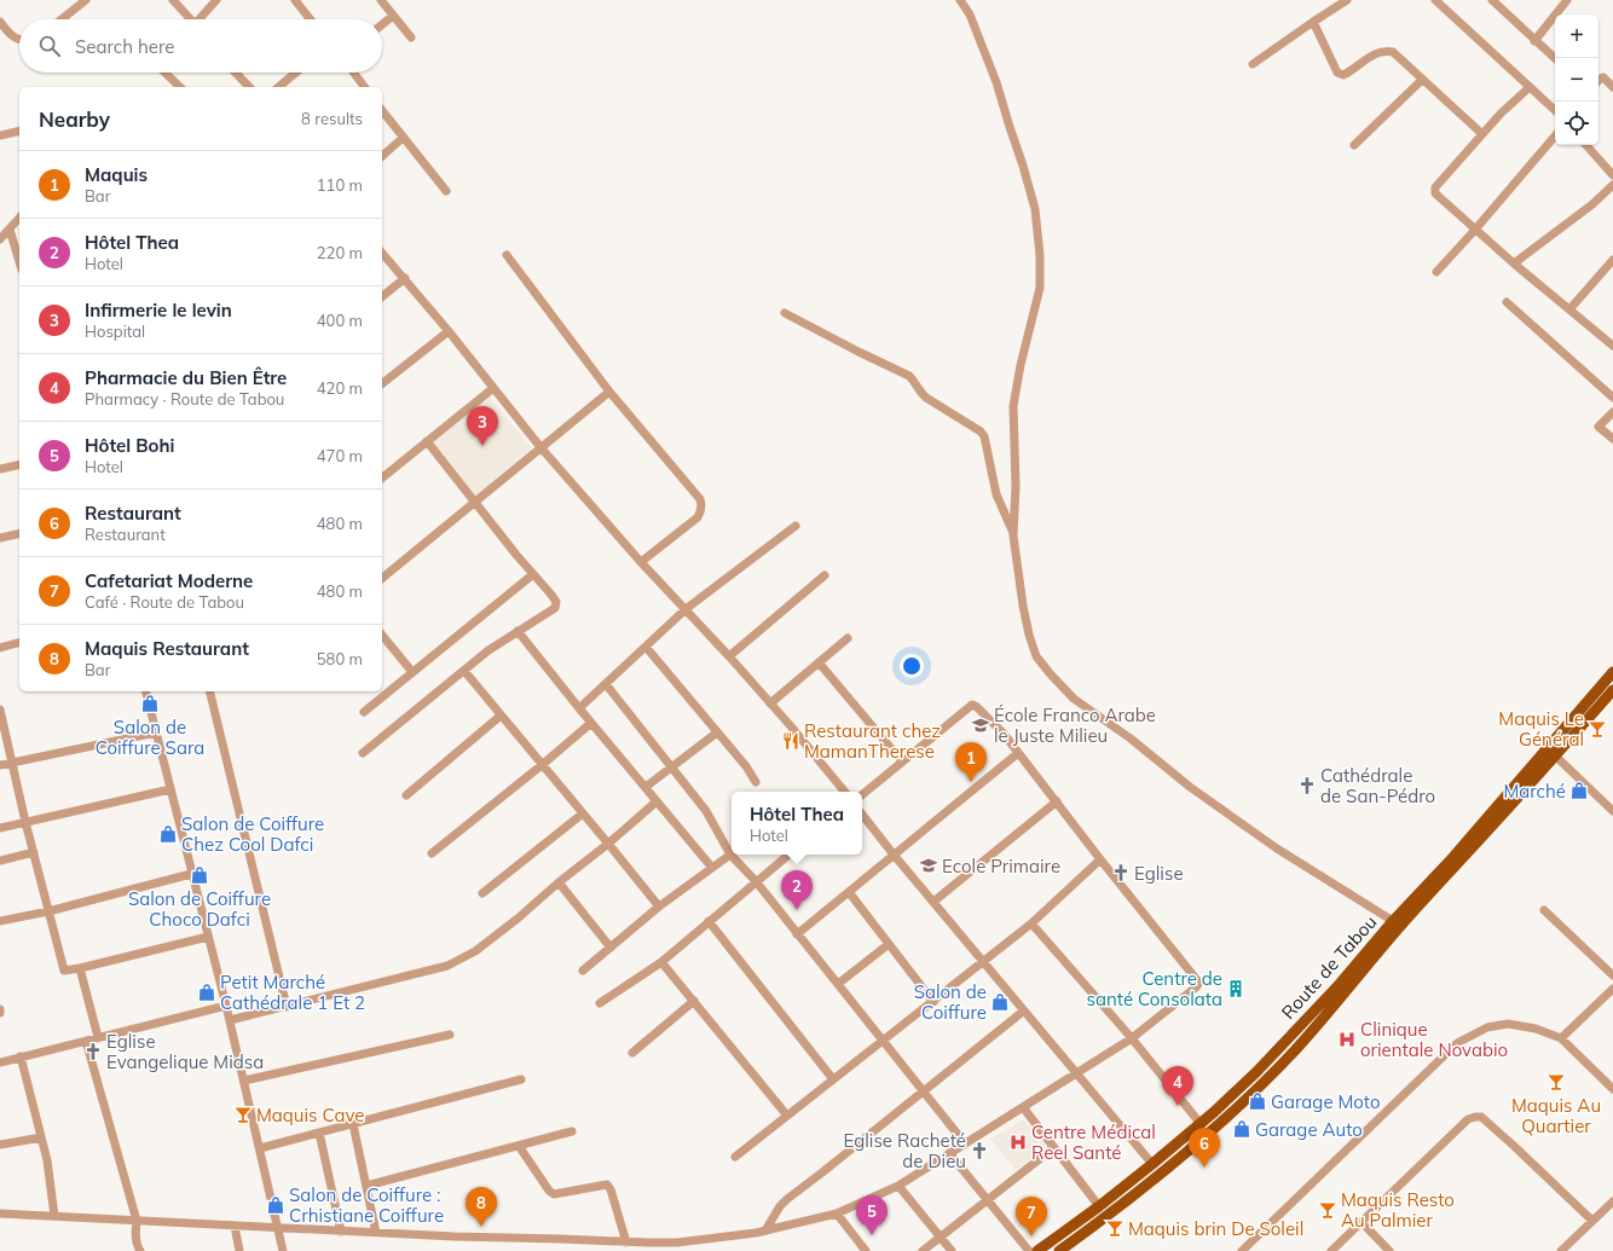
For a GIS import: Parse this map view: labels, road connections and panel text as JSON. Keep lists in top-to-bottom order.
{
  "streets": {
    "main road": ["Route de Tabou"]
  },
  "places": {
    "shop": [
      "Salon de Coiffure Sara",
      "Marché",
      "Salon de Coiffure Chez Cool Dafci",
      "Salon de Coiffure Choco Dafci",
      "Petit Marché Cathédrale 1 Et 2",
      "Salon de Coiffure",
      "Garage Moto",
      "Garage Auto",
      "Salon de Coiffure : Crhistiane Coiffure"
    ],
    "school or university": ["École Franco Arabe le Juste Milieu", "Ecole Primaire"],
    "bar": [
      "Maquis Le Général",
      "Maquis Au Quartier",
      "Maquis Cave",
      "Maquis Resto Au Palmier",
      "Maquis brin De Soleil"
    ],
    "restaurant": ["Restaurant chez MamanTherese"],
    "church": [
      "Cathédrale de San-Pédro",
      "Eglise",
      "Eglise Evangelique Midsa",
      "Eglise Racheté de Dieu"
    ],
    "building": ["Centre de santé Consolata"],
    "hospital": ["Clinique orientale Novabio", "Centre Médical Reel Santé"]
  },
  "page": {
    "map_buttons": ["+", "−"],
    "search": "Search here",
    "heading": ["Nearby", "8 results"],
    "list": [
      {
        "mark": "1",
        "name": "Maquis",
        "note": "Bar",
        "value": "110 m"
      },
      {
        "mark": "2",
        "name": "Hôtel Thea",
        "note": "Hotel",
        "value": "220 m"
      },
      {
        "mark": "3",
        "name": "Infirmerie le levin",
        "note": "Hospital",
        "value": "400 m"
      },
      {
        "mark": "4",
        "name": "Pharmacie du Bien Être",
        "note": "Pharmacy · Route de Tabou",
        "value": "420 m"
      },
      {
        "mark": "5",
        "name": "Hôtel Bohi",
        "note": "Hotel",
        "value": "470 m"
      },
      {
        "mark": "6",
        "name": "Restaurant",
        "note": "Restaurant",
        "value": "480 m"
      },
      {
        "mark": "7",
        "name": "Cafetariat Moderne",
        "note": "Café · Route de Tabou",
        "value": "480 m"
      },
      {
        "mark": "8",
        "name": "Maquis Restaurant",
        "note": "Bar",
        "value": "580 m"
      }
    ],
    "pins": [
      "3",
      "1",
      "2",
      "4",
      "6",
      "8",
      "5",
      "7"
    ],
    "popup": ["Hôtel Thea", "Hotel"]
  }
}
